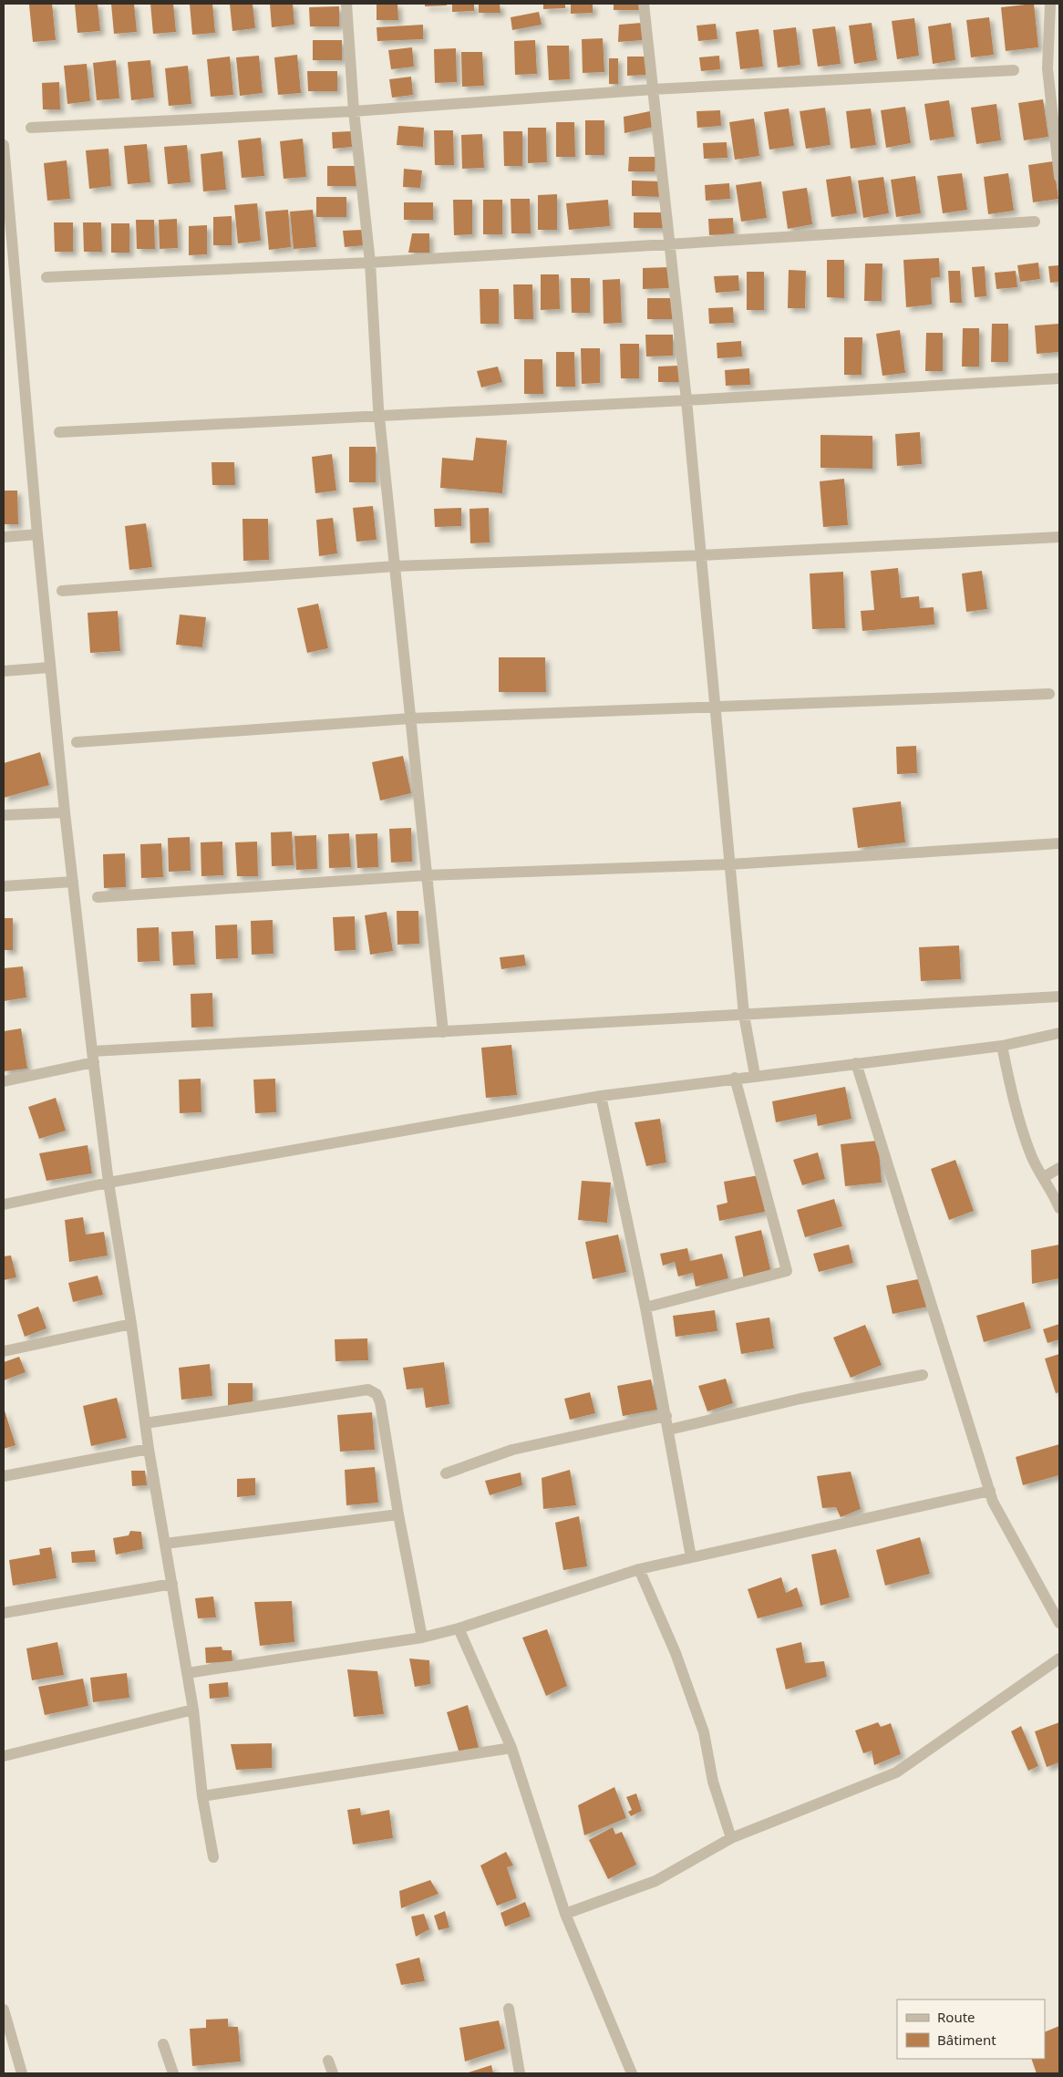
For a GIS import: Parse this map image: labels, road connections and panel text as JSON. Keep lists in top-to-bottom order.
{
  "legend": ["Route", "Bâtiment"]
}
